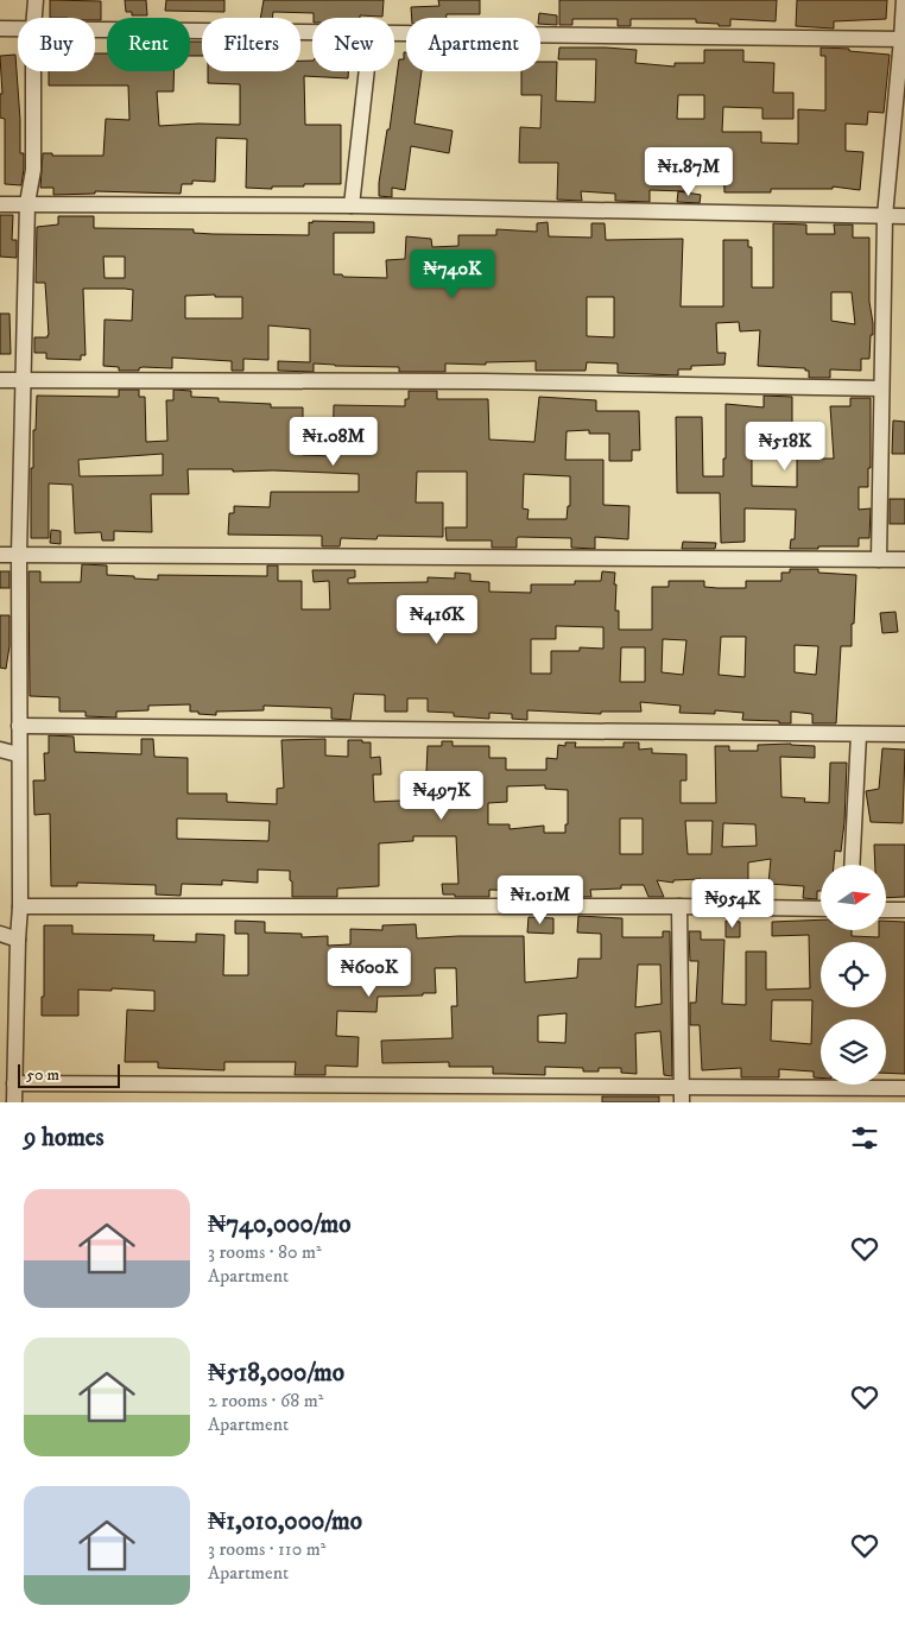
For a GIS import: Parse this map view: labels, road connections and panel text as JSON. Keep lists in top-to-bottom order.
{
  "scale_bar": "50 m",
  "north": "right",
  "page": {
    "chip": [
      "Buy",
      "Rent",
      "Filters",
      "New",
      "Apartment"
    ],
    "price": [
      "₦1.87M",
      "₦740K",
      "₦1.08M",
      "₦518K",
      "₦416K",
      "₦497K",
      "₦1.01M",
      "₦954K",
      "₦600K"
    ],
    "scale": "50 m",
    "heading": "9 homes",
    "list": [
      {
        "name": "₦740,000/mo",
        "note": "3 rooms · 80 m² · Apartment"
      },
      {
        "name": "₦518,000/mo",
        "note": "2 rooms · 68 m² · Apartment"
      },
      {
        "name": "₦1,010,000/mo",
        "note": "3 rooms · 110 m² · Apartment"
      }
    ]
  }
}
